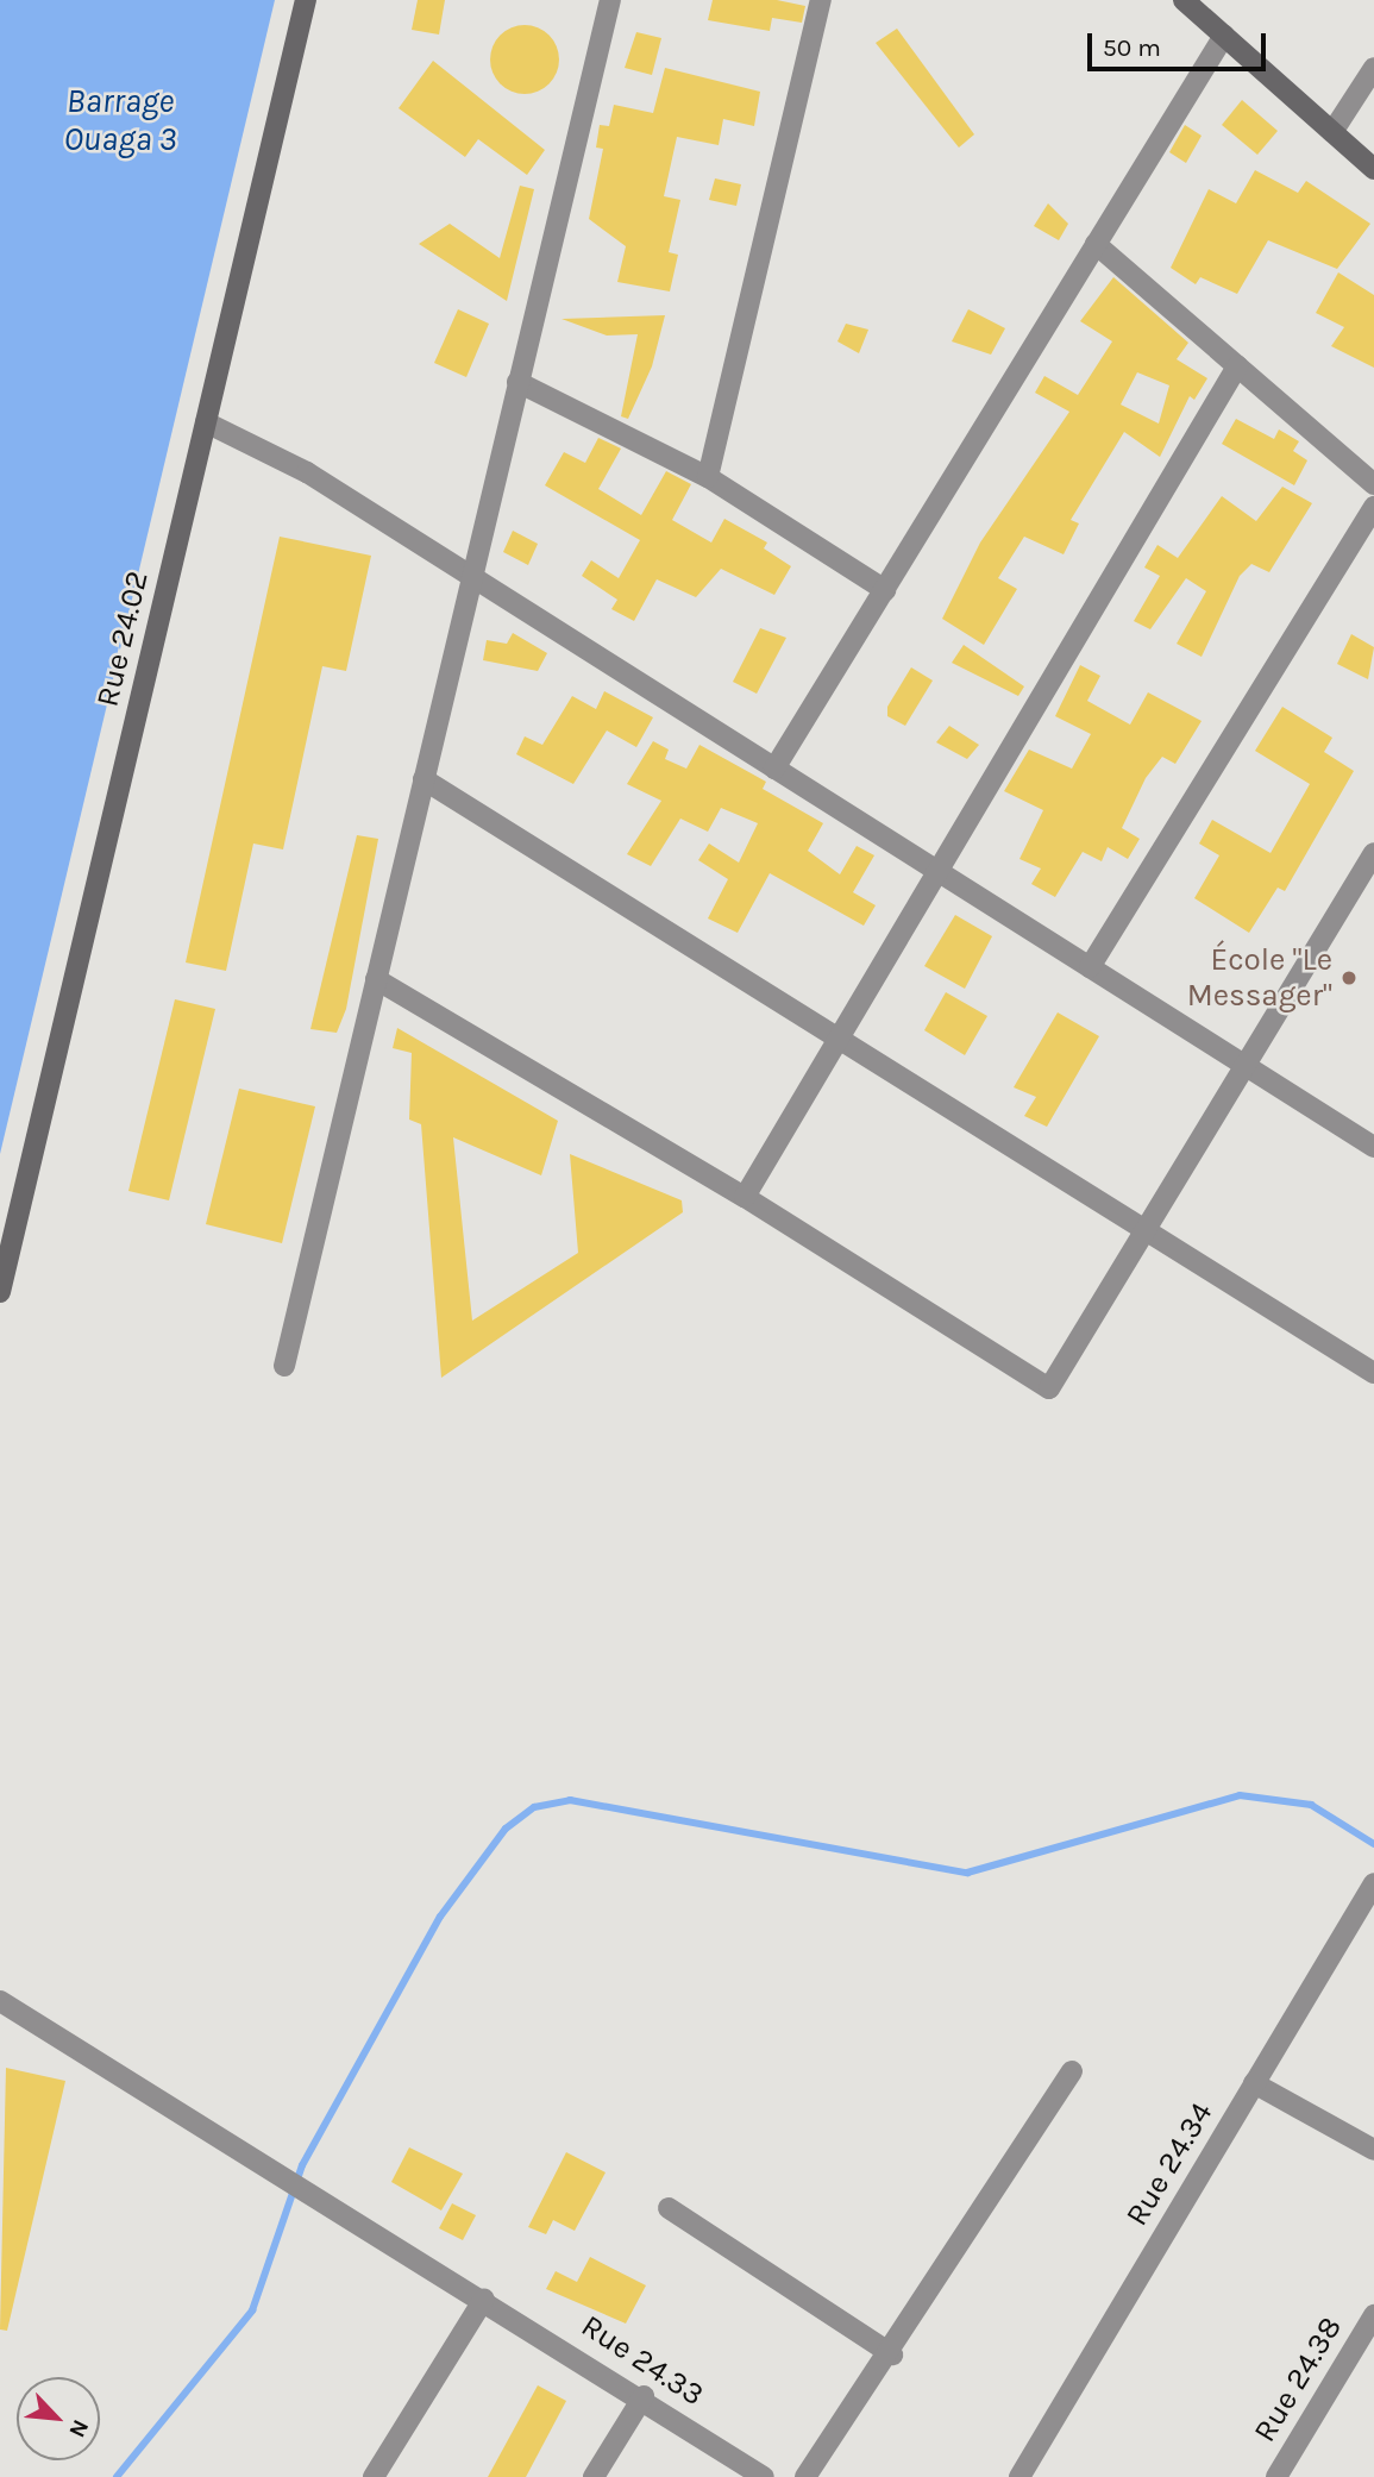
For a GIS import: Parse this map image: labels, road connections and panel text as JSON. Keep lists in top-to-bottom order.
{
  "streets": {
    "street": [
      "Rue 24.02",
      "Rue 24.34",
      "Rue 24.33",
      "Rue 24.38"
    ]
  },
  "water": ["Barrage Ouaga 3"],
  "places": ["École \"Le Messager\""],
  "scale_bar": "50 m",
  "north": "bottom right"
}
